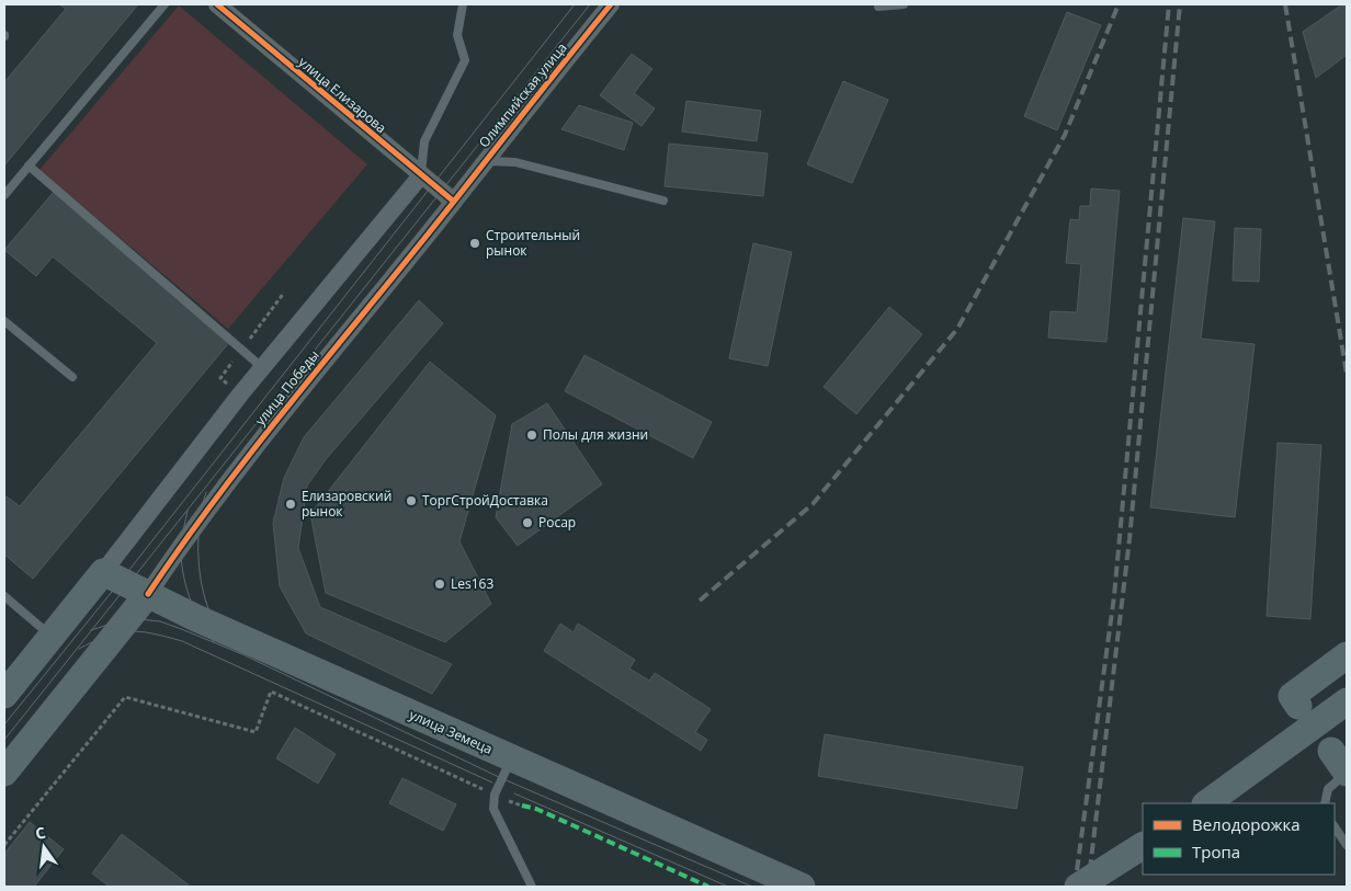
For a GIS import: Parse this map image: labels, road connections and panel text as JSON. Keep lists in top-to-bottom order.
{
  "streets": {
    "main road": ["улица Победы", "улица Земеца"],
    "street": ["улица Елизарова", "Олимпийская улица"]
  },
  "crossings": [
    ["улица Елизарова", "Олимпийская улица"],
    ["улица Елизарова", "улица Победы"],
    ["Олимпийская улица", "улица Победы"],
    ["улица Победы", "улица Земеца"]
  ],
  "places": [
    "Строительный рынок",
    "Полы для жизни",
    "ТоргСтройДоставка",
    "Елизаровский рынок",
    "Росар",
    "Les163"
  ],
  "legend": ["Велодорожка", "Тропа"],
  "north": "top"
}
